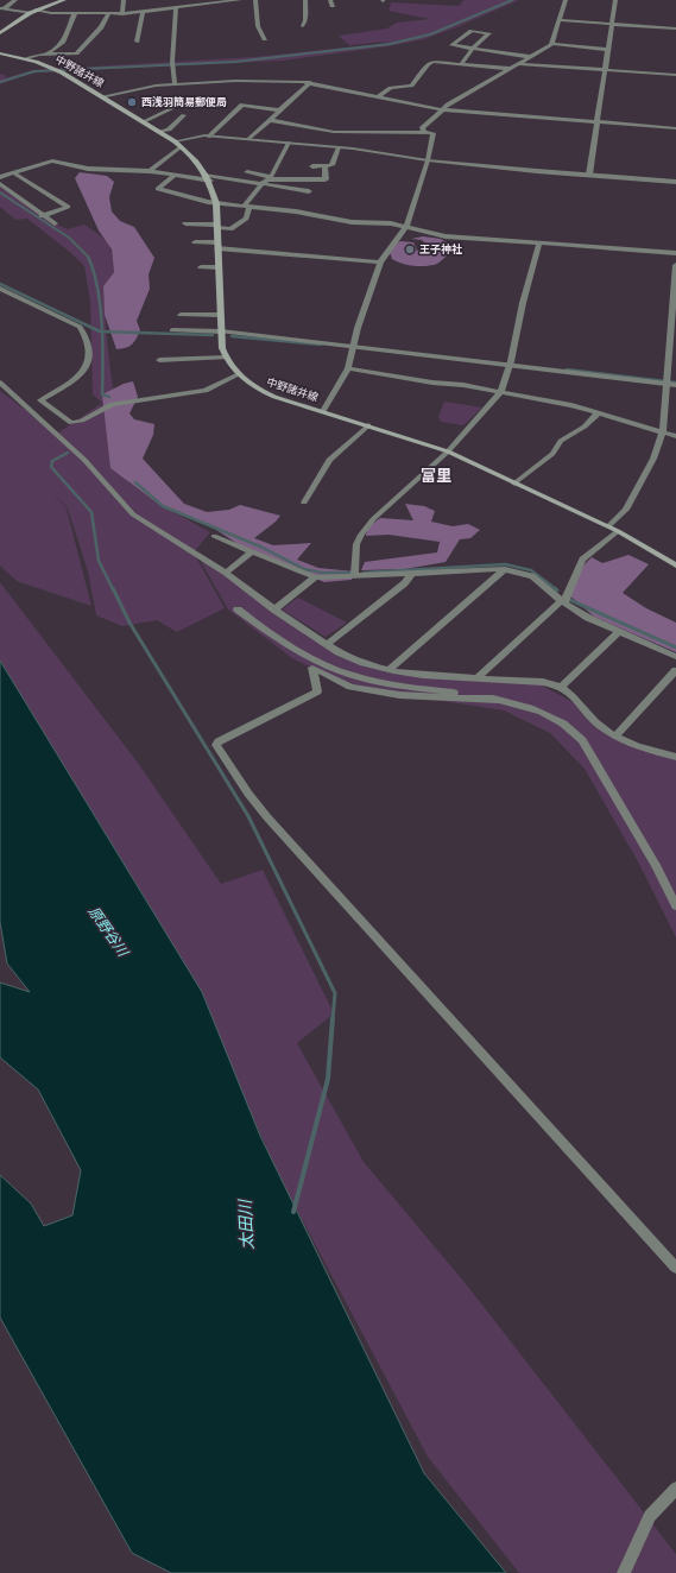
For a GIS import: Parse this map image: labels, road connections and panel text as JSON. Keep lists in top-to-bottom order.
{
  "streets": {
    "main road": ["中野諸井線"]
  },
  "districts": ["富里"],
  "water": ["原野谷川", "太田川"],
  "places": ["西浅羽簡易郵便局", "王子神社"]
}
